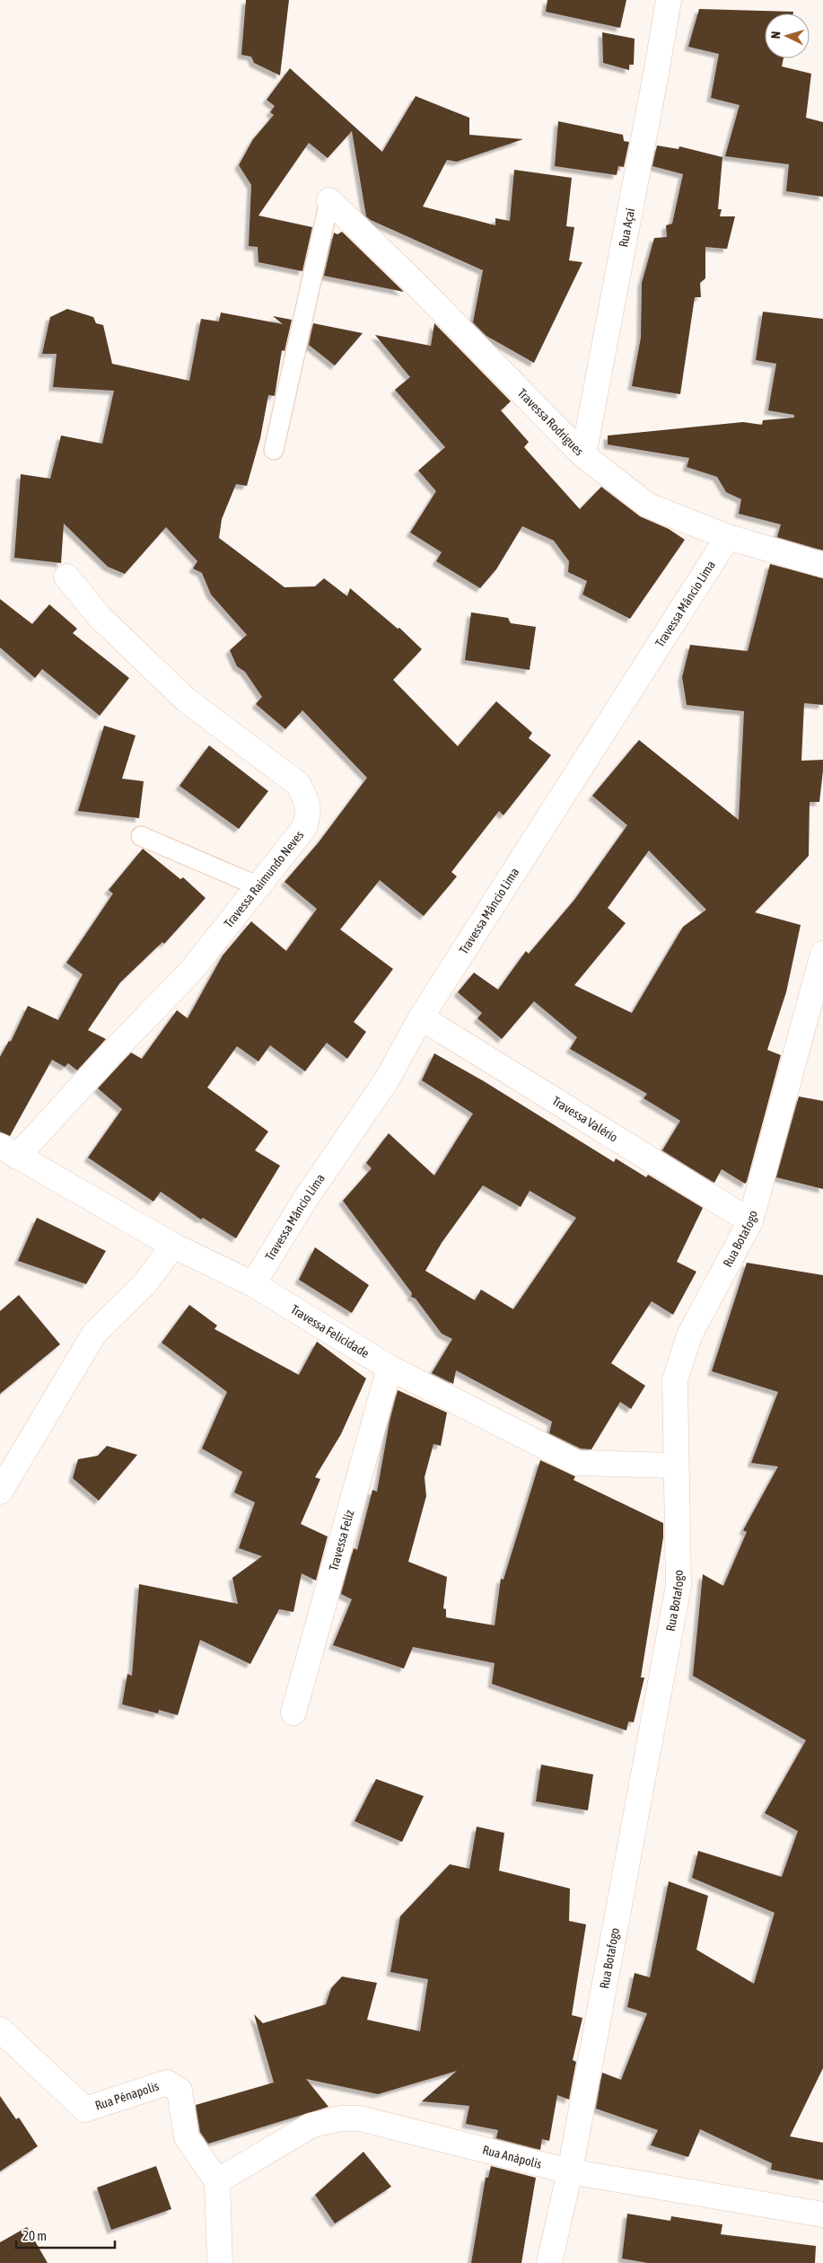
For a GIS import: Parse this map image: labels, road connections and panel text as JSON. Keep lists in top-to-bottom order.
{
  "streets": {
    "street": [
      "Rua Açaí",
      "Travessa Rodrigues",
      "Travessa Mâncio Lima",
      "Travessa Raimundo Neves",
      "Travessa Valério",
      "Rua Botafogo",
      "Travessa Felicidade",
      "Travessa Feliz",
      "Rua Pénapolis",
      "Rua Anápolis"
    ]
  },
  "crossings": [
    ["Rua Açaí", "Travessa Rodrigues"],
    ["Travessa Rodrigues", "Travessa Mâncio Lima"],
    ["Travessa Mâncio Lima", "Travessa Valério"],
    ["Travessa Mâncio Lima", "Travessa Felicidade"],
    ["Travessa Raimundo Neves", "Travessa Felicidade"],
    ["Travessa Valério", "Rua Botafogo"],
    ["Rua Botafogo", "Travessa Felicidade"],
    ["Rua Botafogo", "Rua Anápolis"],
    ["Travessa Felicidade", "Travessa Feliz"],
    ["Rua Pénapolis", "Rua Anápolis"]
  ],
  "scale_bar": "20 m",
  "north": "left"
}
